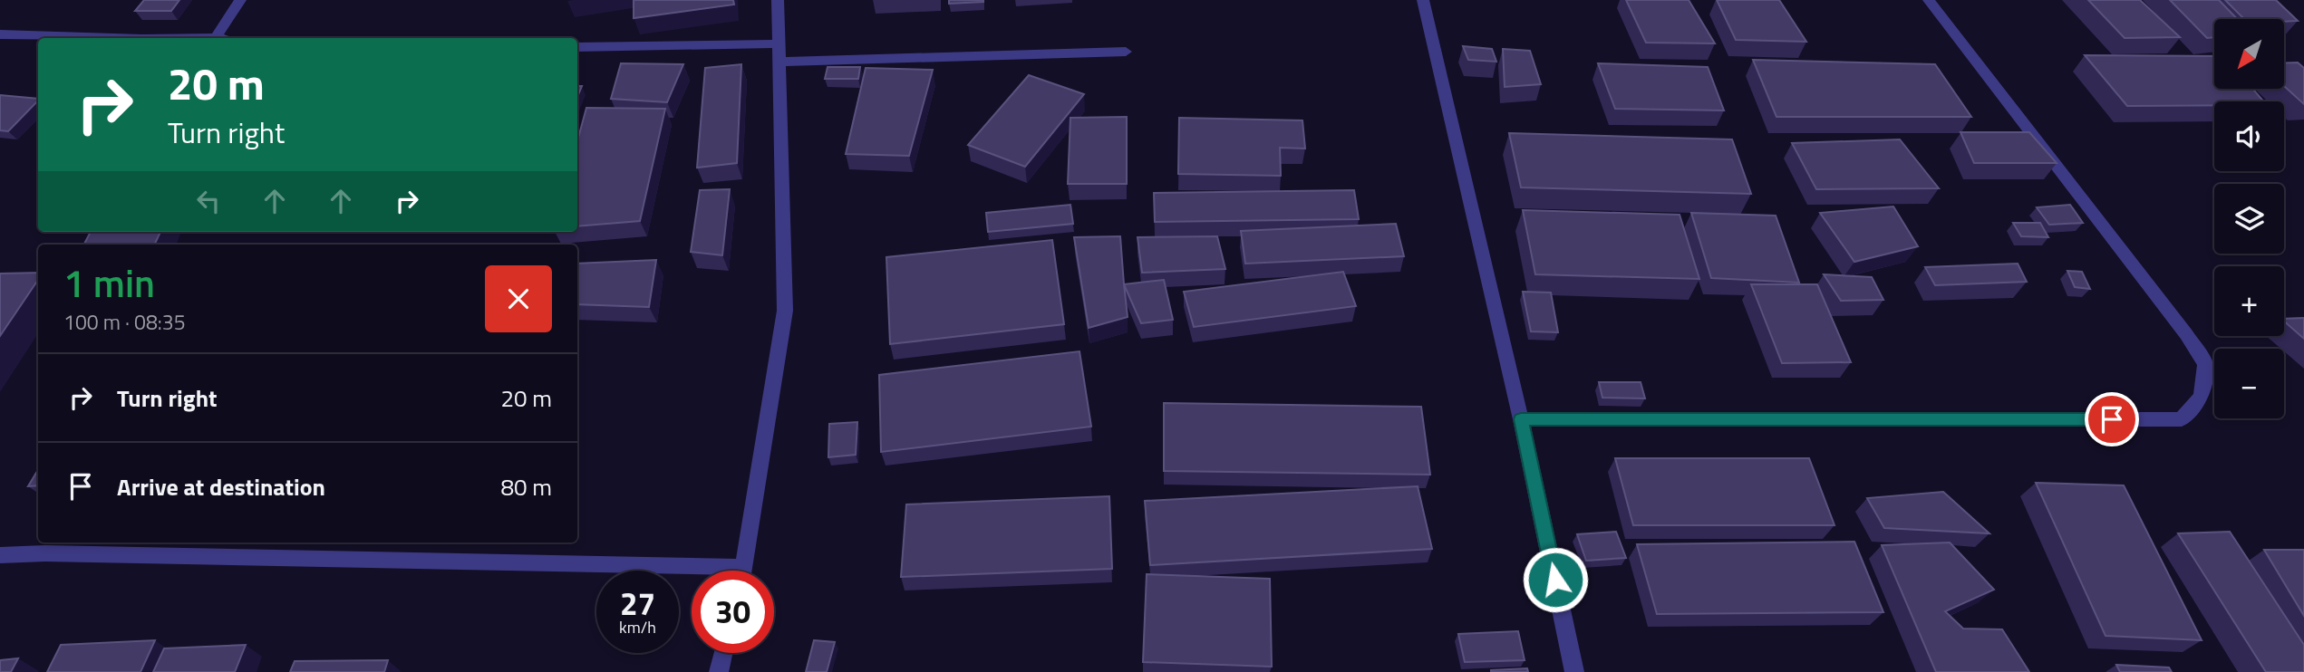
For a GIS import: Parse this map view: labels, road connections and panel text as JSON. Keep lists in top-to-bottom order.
{
  "north": "bottom left",
  "page": {
    "map_buttons": ["+", "−"],
    "turn": ["20 m", "Turn right"],
    "heading": ["1 min", "100 m · 08:35"],
    "list": [
      {
        "name": "Turn right",
        "value": "20 m"
      },
      {
        "name": "Arrive at destination",
        "value": "80 m"
      }
    ],
    "speed": "27 km/h",
    "limit": "30"
  }
}
